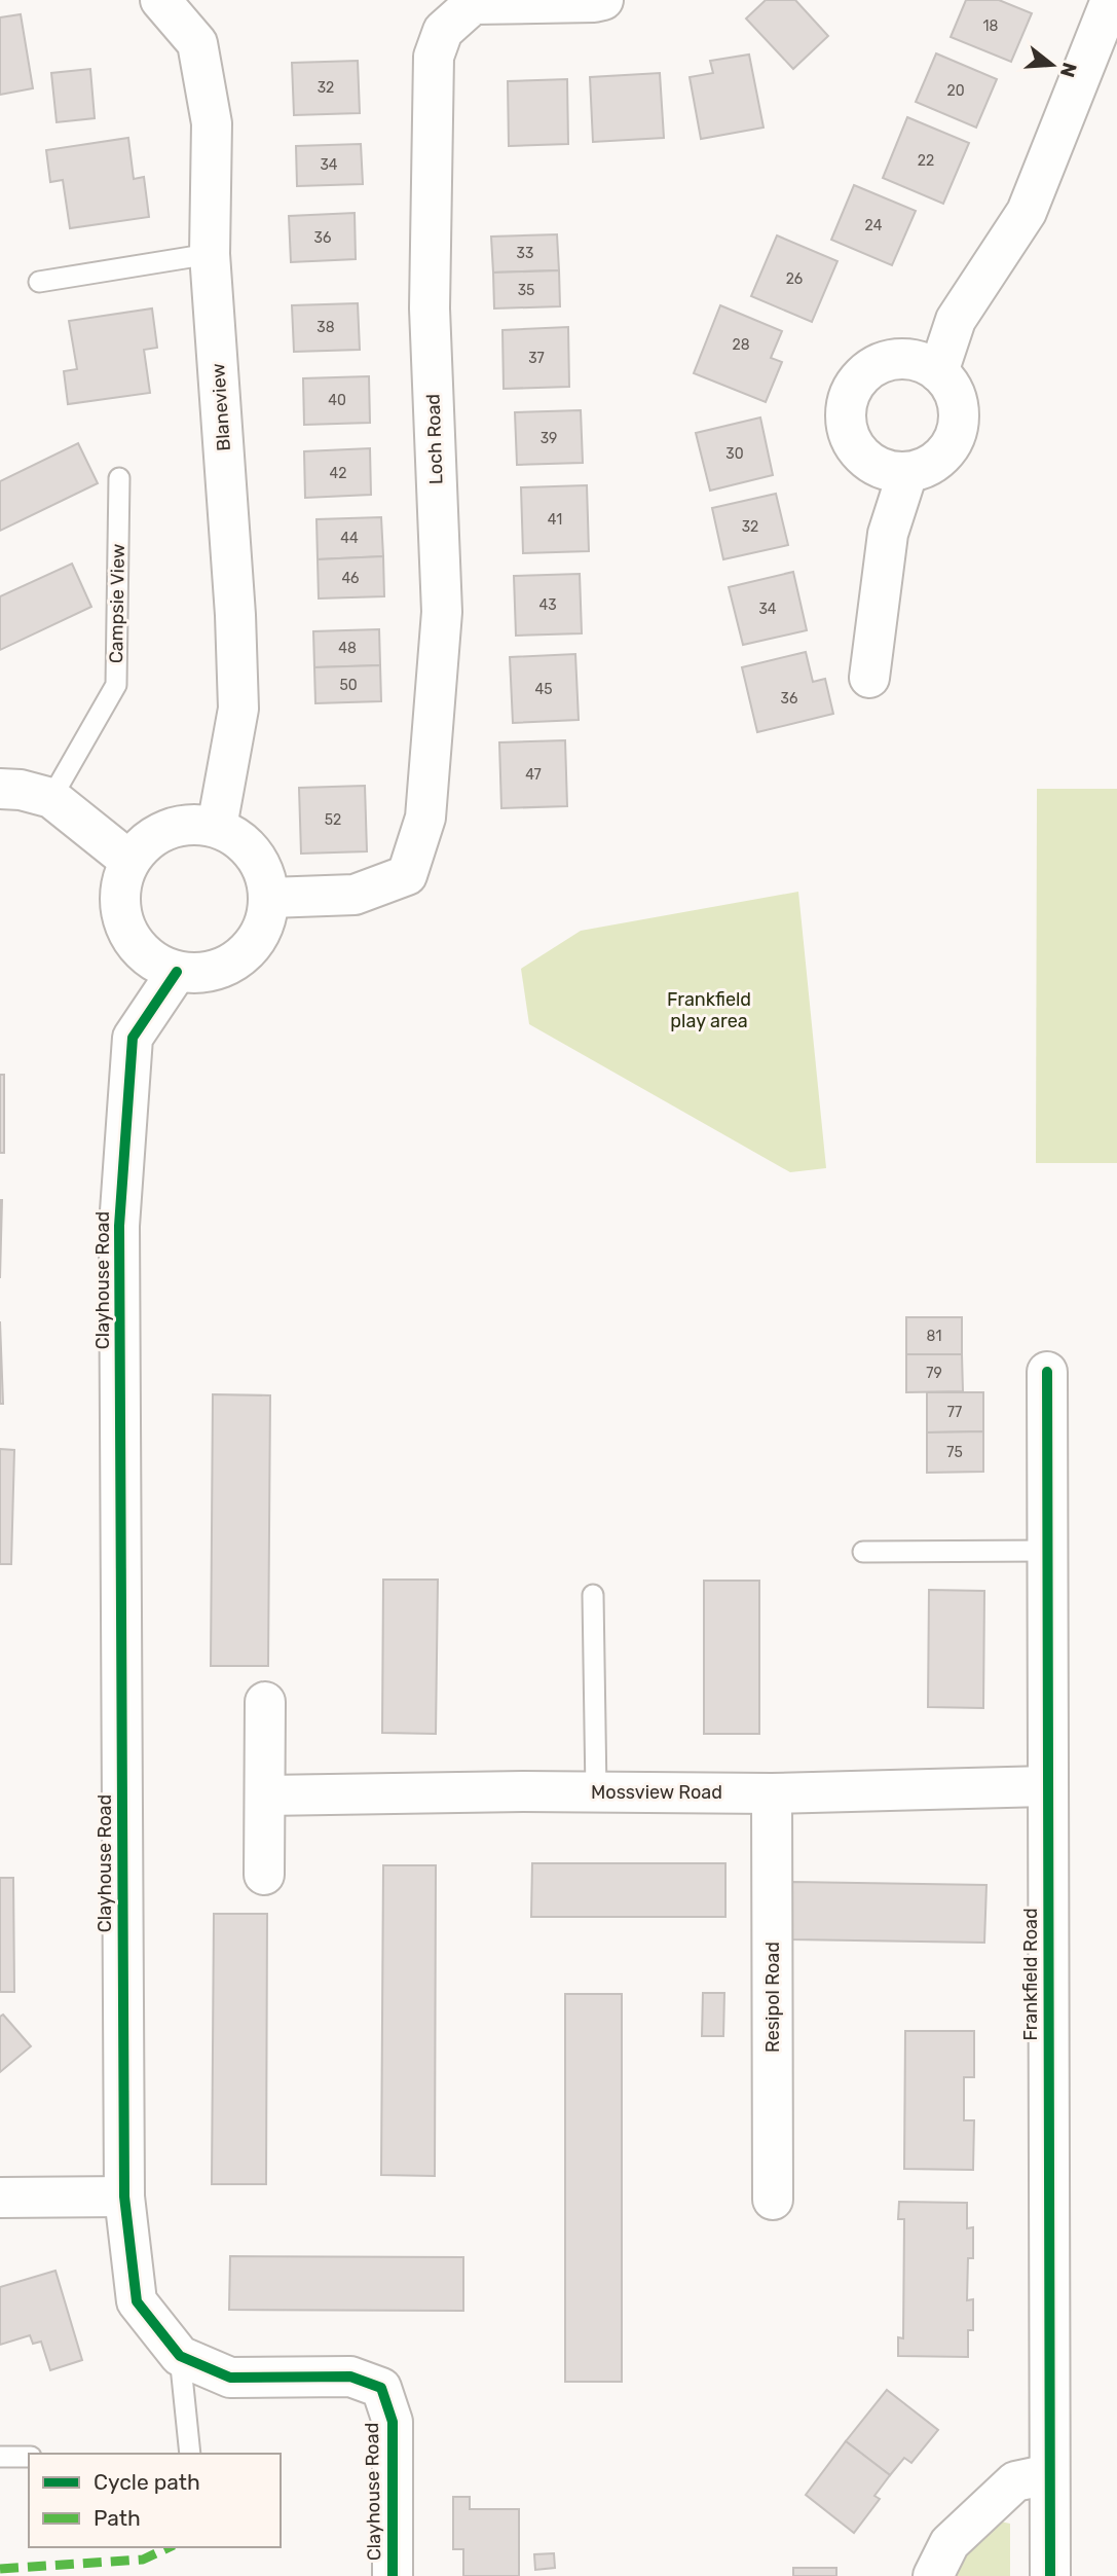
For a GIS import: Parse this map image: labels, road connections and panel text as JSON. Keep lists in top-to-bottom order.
{
  "streets": {
    "street": [
      "Blaneview",
      "Loch Road",
      "Clayhouse Road",
      "Mossview Road",
      "Frankfield Road",
      "Resipol Road"
    ],
    "lane": ["Campsie View"]
  },
  "crossings": [
    ["Blaneview", "Loch Road"],
    ["Blaneview", "Clayhouse Road"],
    ["Loch Road", "Clayhouse Road"],
    ["Mossview Road", "Frankfield Road"],
    ["Mossview Road", "Resipol Road"]
  ],
  "parks": ["Frankfield play area"],
  "house_numbers": [
    "18",
    "32",
    "20",
    "22",
    "34",
    "24",
    "36",
    "33",
    "26",
    "35",
    "38",
    "28",
    "37",
    "40",
    "39",
    "30",
    "42",
    "41",
    "32",
    "44",
    "46",
    "43",
    "34",
    "48",
    "50",
    "45",
    "36",
    "47",
    "52",
    "81",
    "79",
    "77",
    "75"
  ],
  "legend": ["Cycle path", "Path"],
  "north": "right"
}
